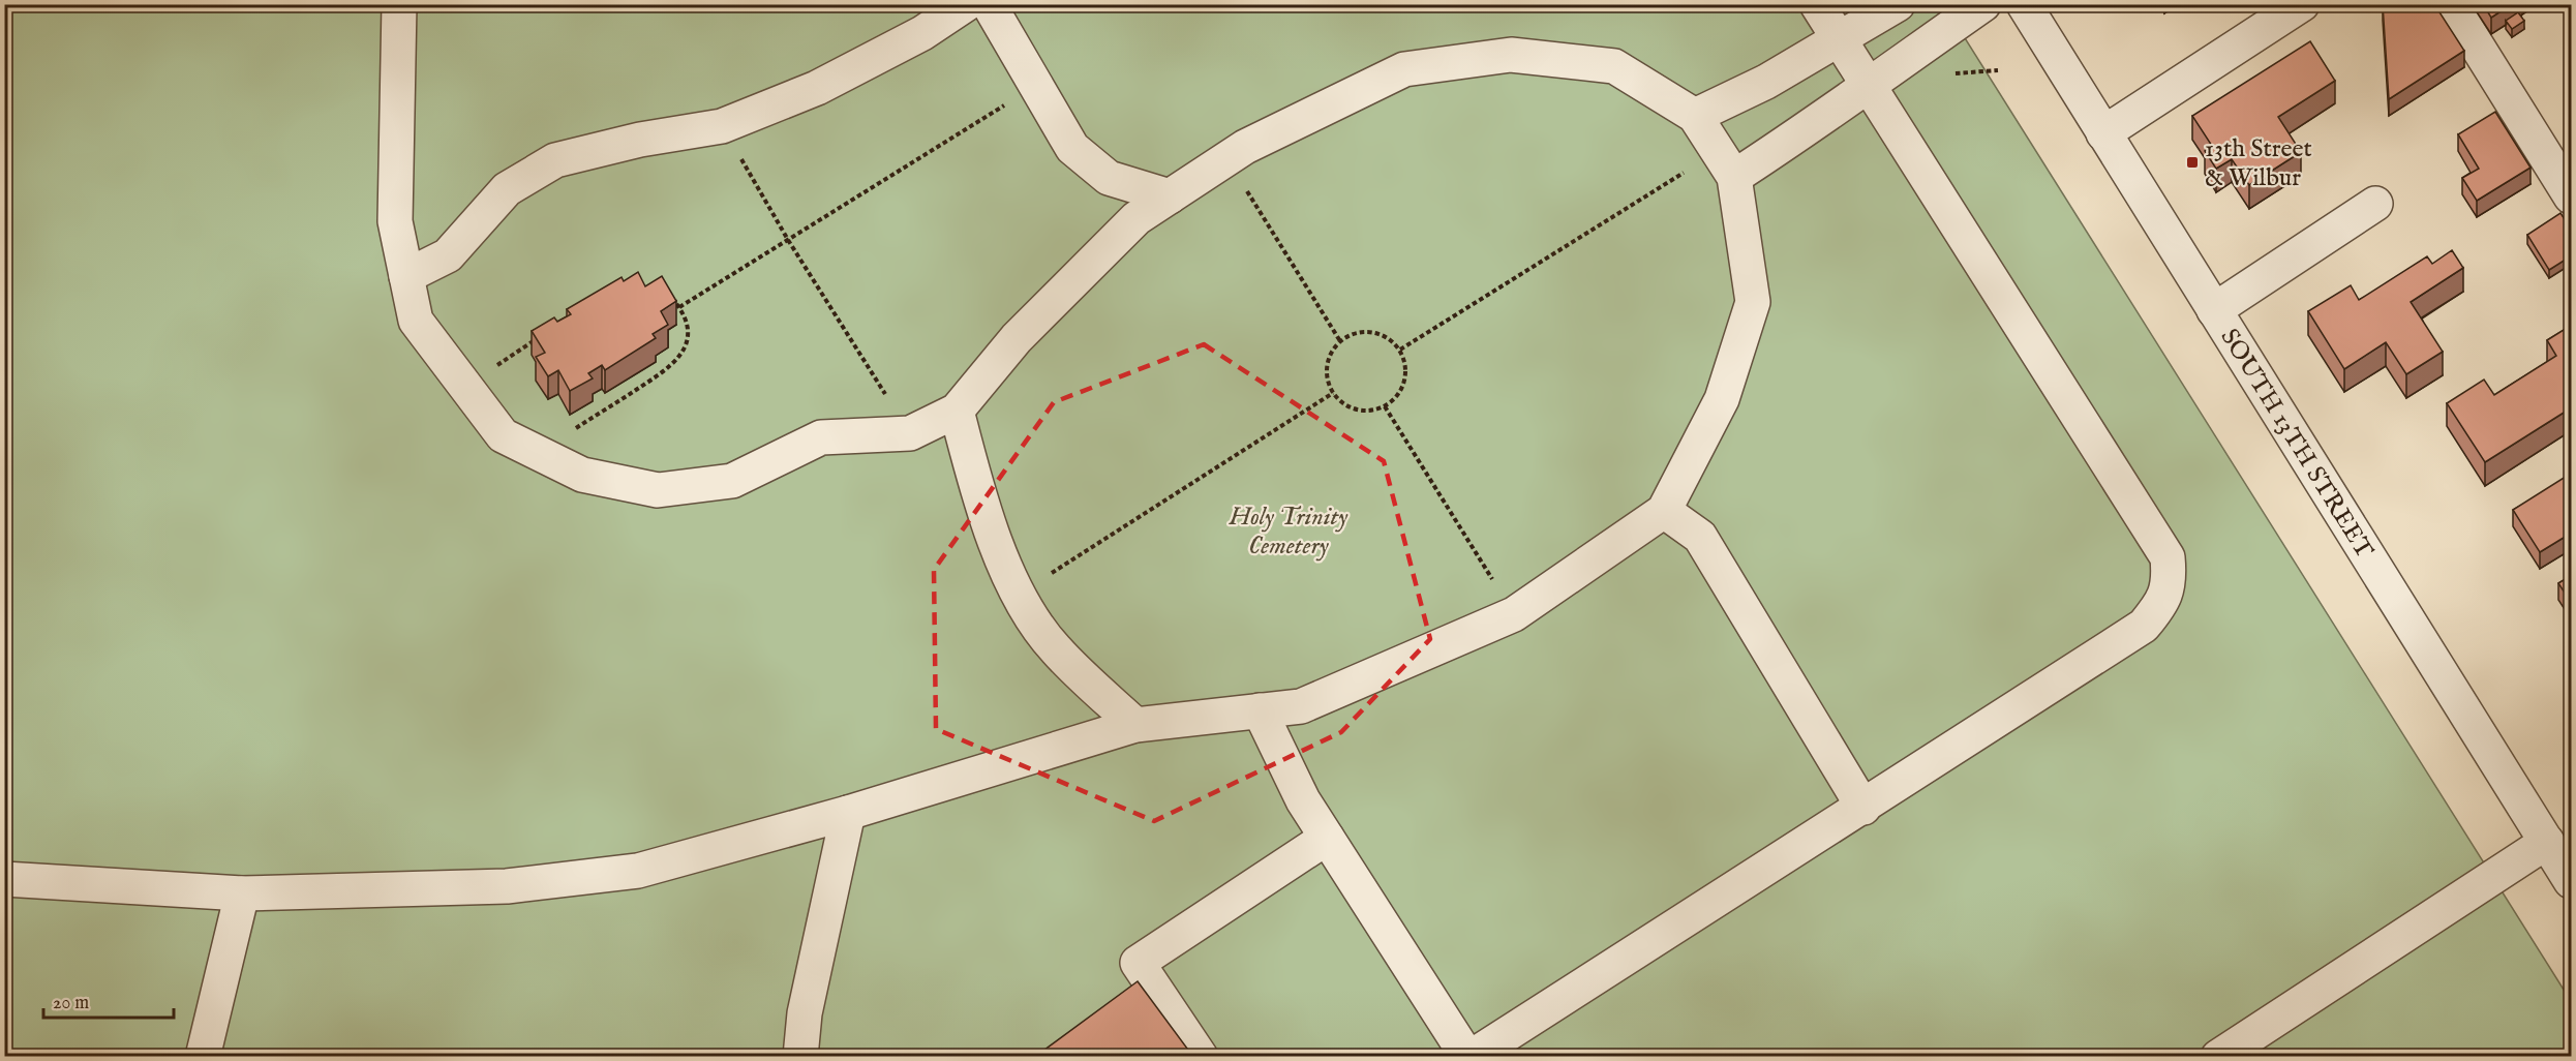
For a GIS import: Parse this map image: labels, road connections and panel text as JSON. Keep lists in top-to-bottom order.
{
  "streets": {
    "street": ["SOUTH 13TH STREET"]
  },
  "parks": ["Holy Trinity Cemetery"],
  "places": {
    "transit": ["13th Street & Wilbur"]
  },
  "scale_bar": "20 m"
}
